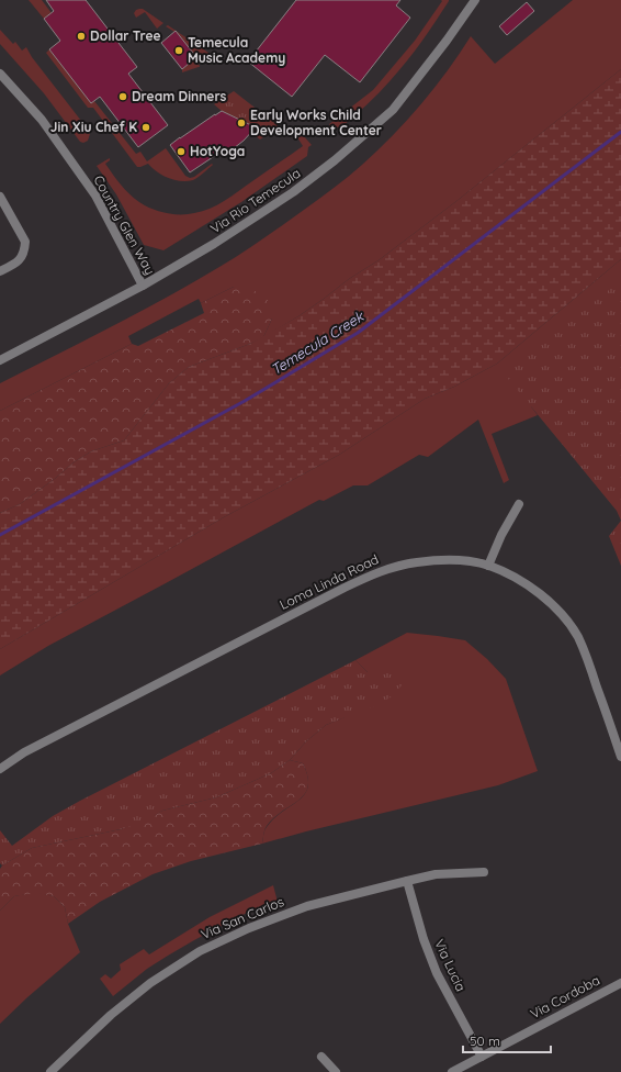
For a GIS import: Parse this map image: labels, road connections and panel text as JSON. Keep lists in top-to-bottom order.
{
  "streets": {
    "street": [
      "Via Rio Temecula",
      "Country Glen Way",
      "Loma Linda Road",
      "Via San Carlos",
      "Via Lucia",
      "Via Cordoba"
    ]
  },
  "crossings": [
    ["Via Rio Temecula", "Country Glen Way"],
    ["Via San Carlos", "Via Lucia"],
    ["Via Lucia", "Via Cordoba"]
  ],
  "water": ["Temecula Creek"],
  "places": [
    "Dollar Tree",
    "Temecula Music Academy",
    "Dream Dinners",
    "Early Works Child Development Center",
    "Jin Xiu Chef K",
    "HotYoga"
  ],
  "scale_bar": "50 m"
}
